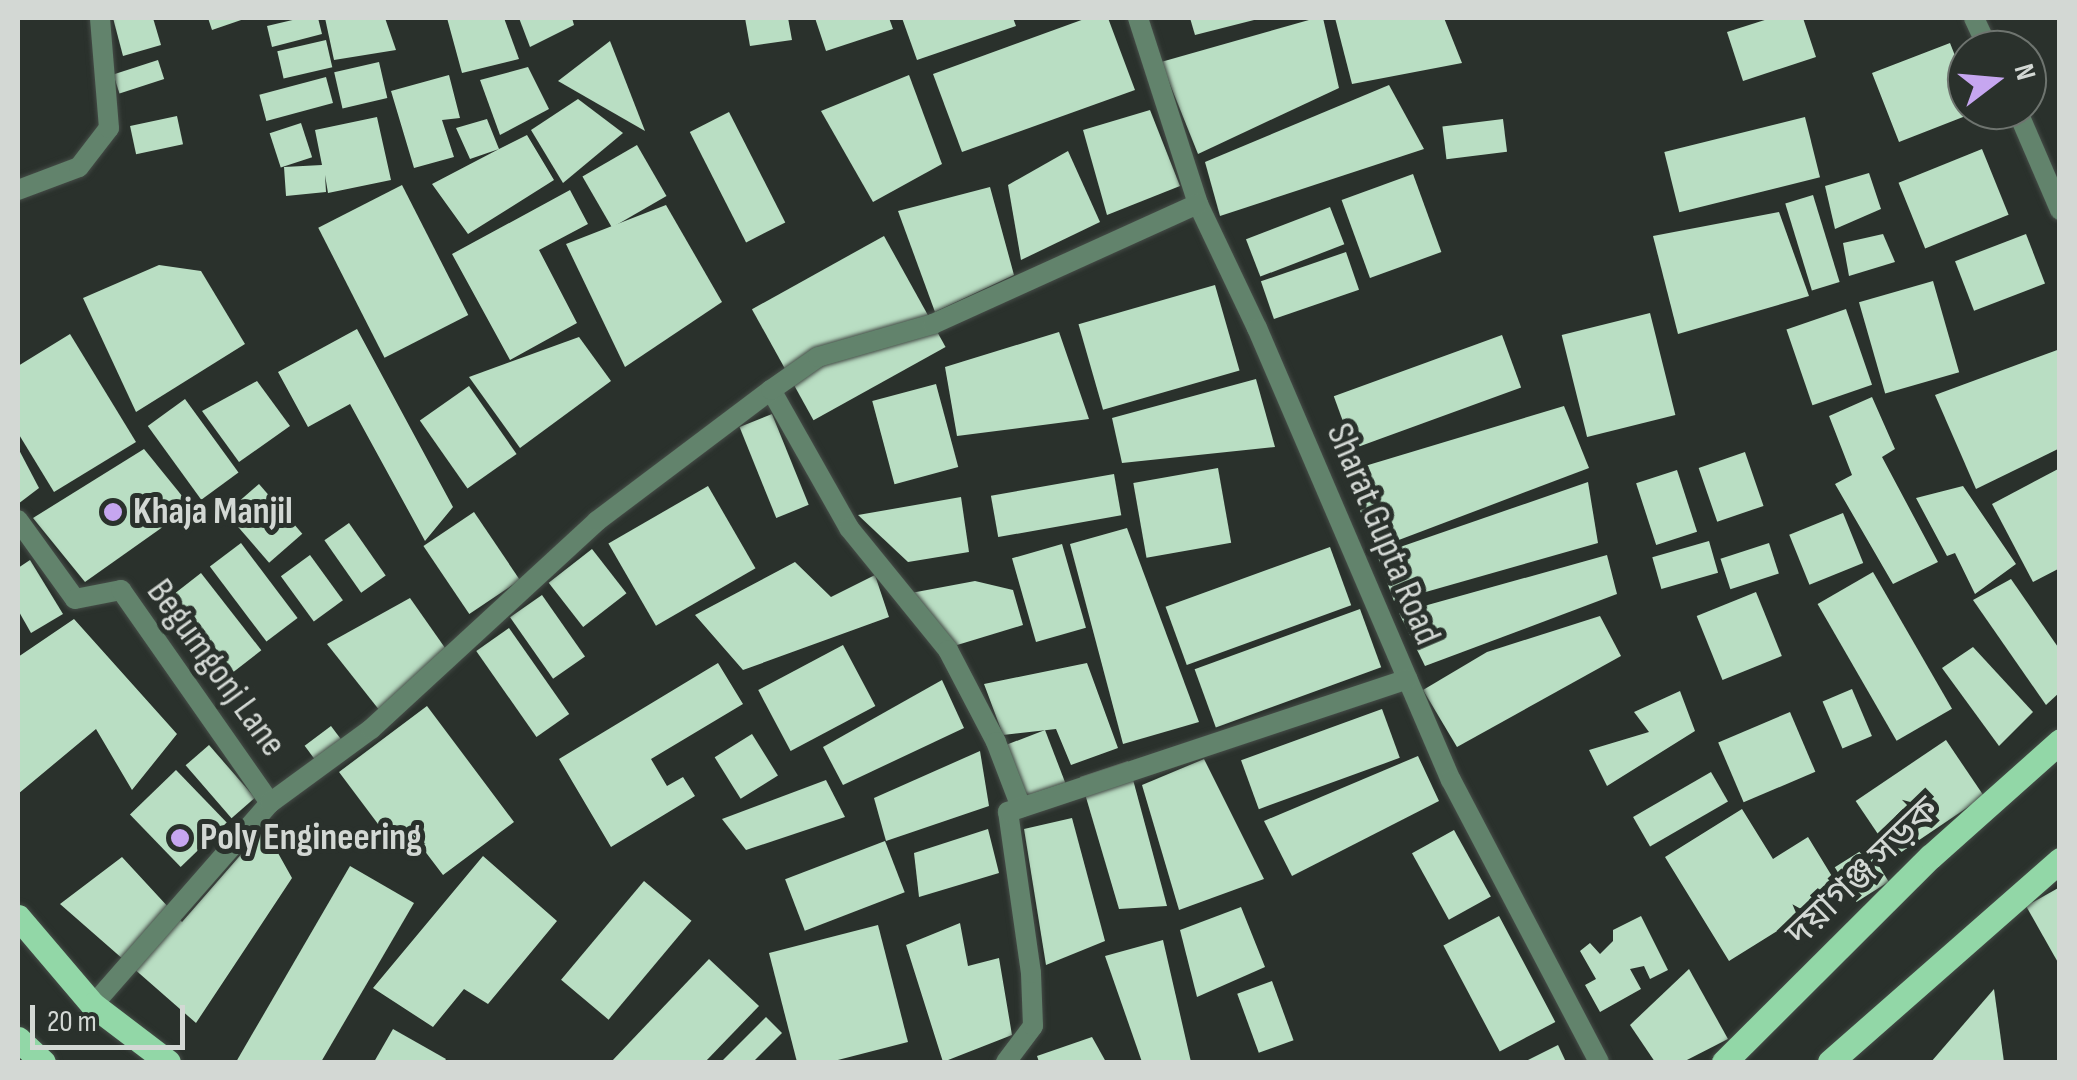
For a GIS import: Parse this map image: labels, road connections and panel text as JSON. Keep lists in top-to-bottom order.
{
  "streets": {
    "main road": ["দয়াগঞ্জ সড়ক"],
    "street": ["Sharat Gupta Road", "Begumgonj Lane"]
  },
  "places": ["Khaja Manjil", "Poly Engineering"],
  "scale_bar": "20 m",
  "north": "right"
}
